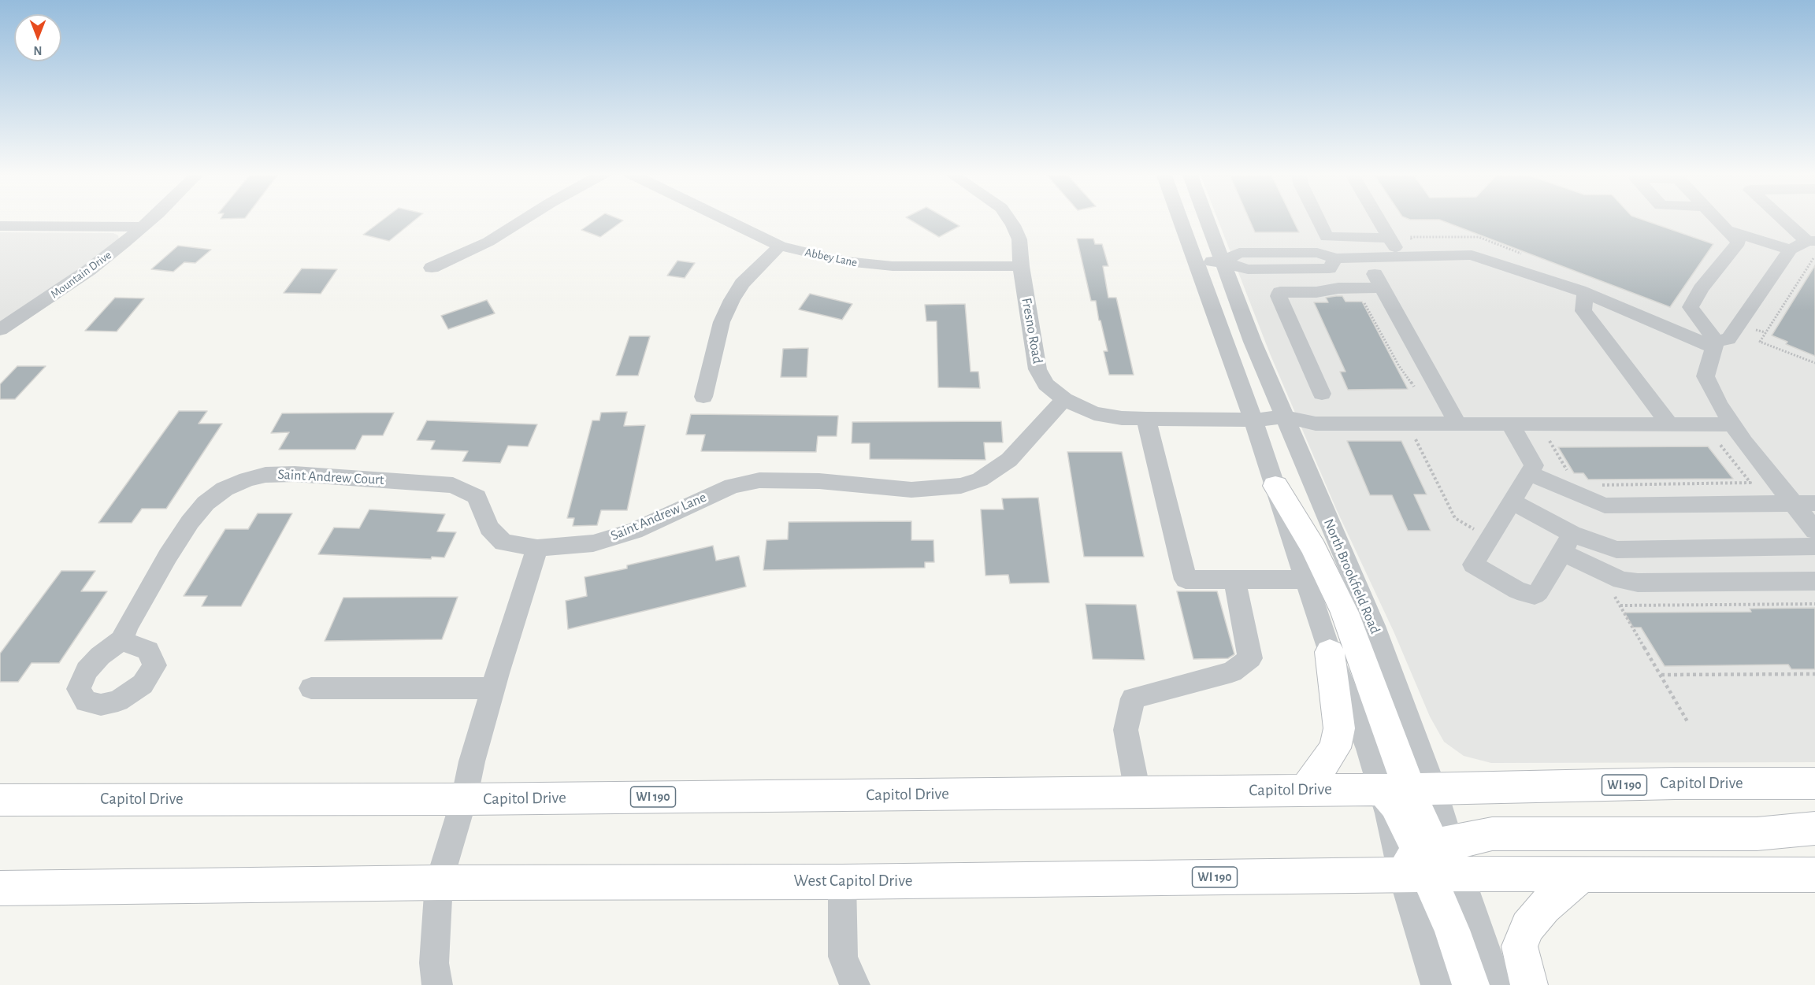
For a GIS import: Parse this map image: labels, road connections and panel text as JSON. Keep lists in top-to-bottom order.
{
  "streets": {
    "main road": ["Capitol Drive", "WI 190", "West Capitol Drive"],
    "street": [
      "Abbey Lane",
      "Mountain Drive",
      "Fresno Road",
      "Saint Andrew Court",
      "Saint Andrew Lane",
      "North Brookfield Road"
    ]
  },
  "crossings": [
    ["Abbey Lane", "Fresno Road"],
    ["Fresno Road", "Saint Andrew Lane"],
    ["Fresno Road", "North Brookfield Road"],
    ["Saint Andrew Court", "Saint Andrew Lane"],
    ["North Brookfield Road", "Capitol Drive"],
    ["North Brookfield Road", "WI 190"],
    ["North Brookfield Road", "West Capitol Drive"],
    ["WI 190", "West Capitol Drive"]
  ],
  "north": "bottom"
}
